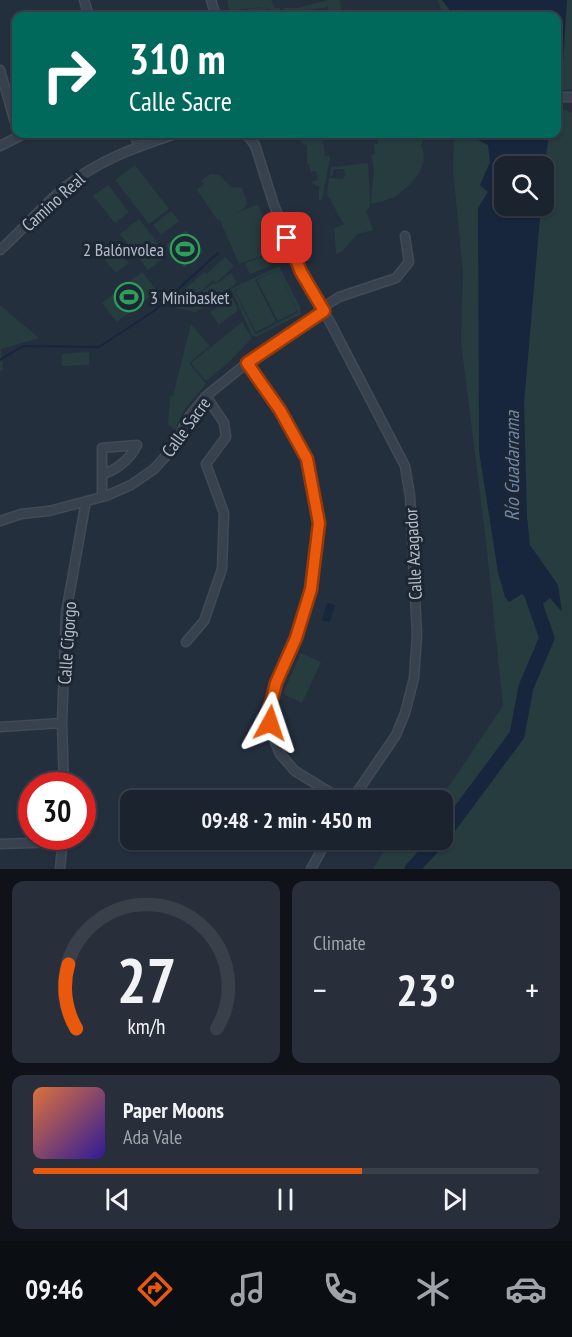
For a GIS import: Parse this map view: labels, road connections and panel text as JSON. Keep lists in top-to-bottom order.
{
  "streets": {
    "street": [
      "Camino Real",
      "Calle Sacre",
      "Calle Azagador",
      "Calle Cigorgo"
    ]
  },
  "crossings": [
    ["Calle Sacre", "Calle Azagador"],
    ["Calle Sacre", "Calle Cigorgo"]
  ],
  "water": ["Río Guadarrama"],
  "places": {
    "sports": ["2 Balónvolea", "3 Minibasket"]
  },
  "page": {
    "turn": ["310 m", "Calle Sacre"],
    "limit": "30",
    "trip": "09:48 · 2 min · 450 m",
    "tile": "Climate",
    "heat": ["−", "23°", "+"],
    "song": ["Paper Moons", "Ada Vale"],
    "tabs": "09:46",
    "gauge": ["27", "km/h"]
  }
}
